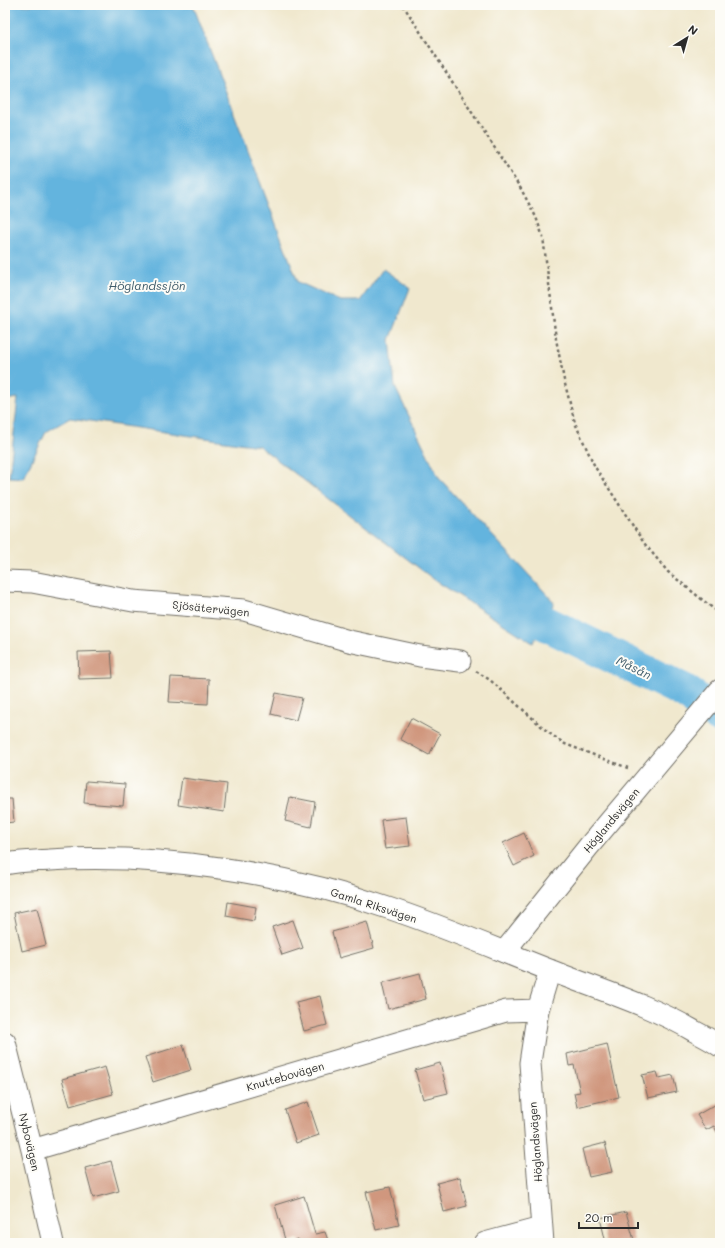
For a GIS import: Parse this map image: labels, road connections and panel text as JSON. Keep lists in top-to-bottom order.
{
  "streets": {
    "street": [
      "Sjösätervägen",
      "Höglandsvägen",
      "Gamla Riksvägen",
      "Knuttebovägen",
      "Nybovägen"
    ]
  },
  "crossings": [
    ["Höglandsvägen", "Gamla Riksvägen"],
    ["Höglandsvägen", "Knuttebovägen"],
    ["Knuttebovägen", "Nybovägen"]
  ],
  "water": ["Höglandssjön", "Måsån"],
  "scale_bar": "20 m",
  "north": "top right"
}
